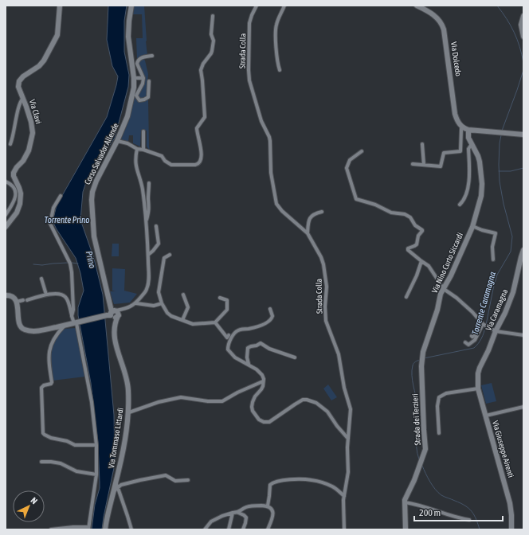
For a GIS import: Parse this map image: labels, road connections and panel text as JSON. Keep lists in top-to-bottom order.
{
  "streets": {
    "main road": [
      "Via Dolcedo",
      "Via Clavi",
      "Corso Salvador Allende",
      "Via Nino Curto Siccardi",
      "Via Caramagna",
      "Strada dei Terzieri",
      "Via Tommaso Littardi",
      "Via Giuseppe Airenti"
    ],
    "street": ["Strada Colla"]
  },
  "crossings": [
    ["Corso Salvador Allende", "Via Tommaso Littardi"],
    ["Via Nino Curto Siccardi", "Strada dei Terzieri"],
    ["Via Caramagna", "Via Giuseppe Airenti"]
  ],
  "water": ["Torrente Prino", "Prino", "Torrente Caramagna"],
  "scale_bar": "200 m",
  "north": "top right"
}
